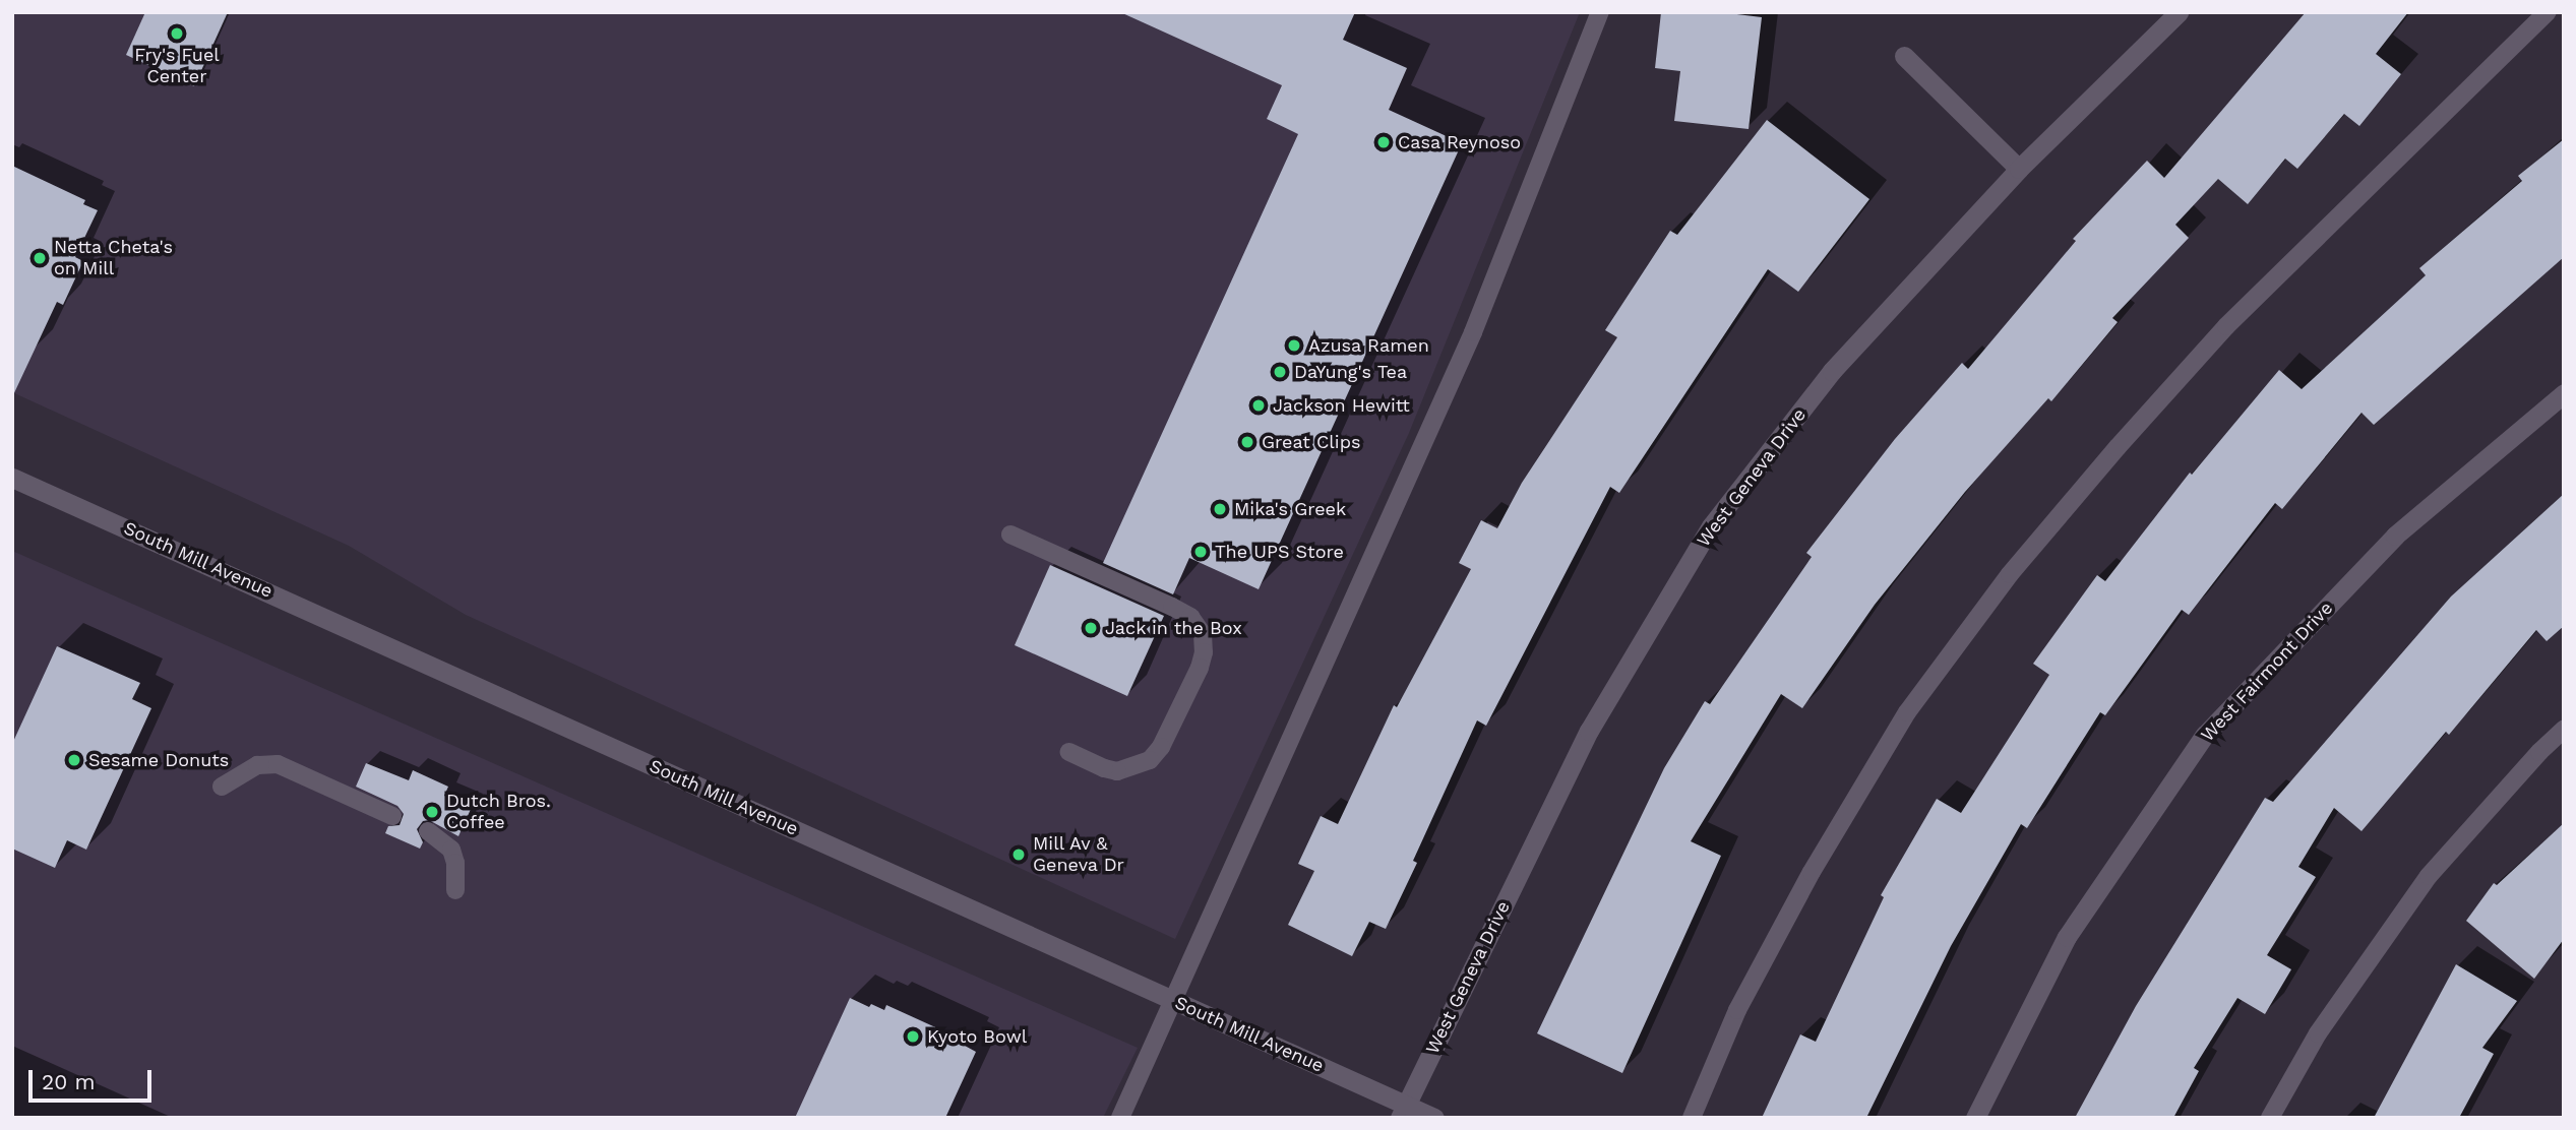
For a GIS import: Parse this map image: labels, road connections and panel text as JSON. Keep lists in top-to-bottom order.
{
  "streets": {
    "street": ["West Geneva Drive", "South Mill Avenue", "West Fairmont Drive"]
  },
  "crossings": [
    ["West Geneva Drive", "South Mill Avenue"]
  ],
  "places": [
    "Fry's Fuel Center",
    "Casa Reynoso",
    "Netta Cheta's on Mill",
    "Azusa Ramen",
    "DaYung's Tea",
    "Jackson Hewitt",
    "Great Clips",
    "Mika's Greek",
    "The UPS Store",
    "Jack in the Box",
    "Sesame Donuts",
    "Dutch Bros. Coffee",
    "Mill Av & Geneva Dr",
    "Kyoto Bowl"
  ],
  "scale_bar": "20 m"
}
